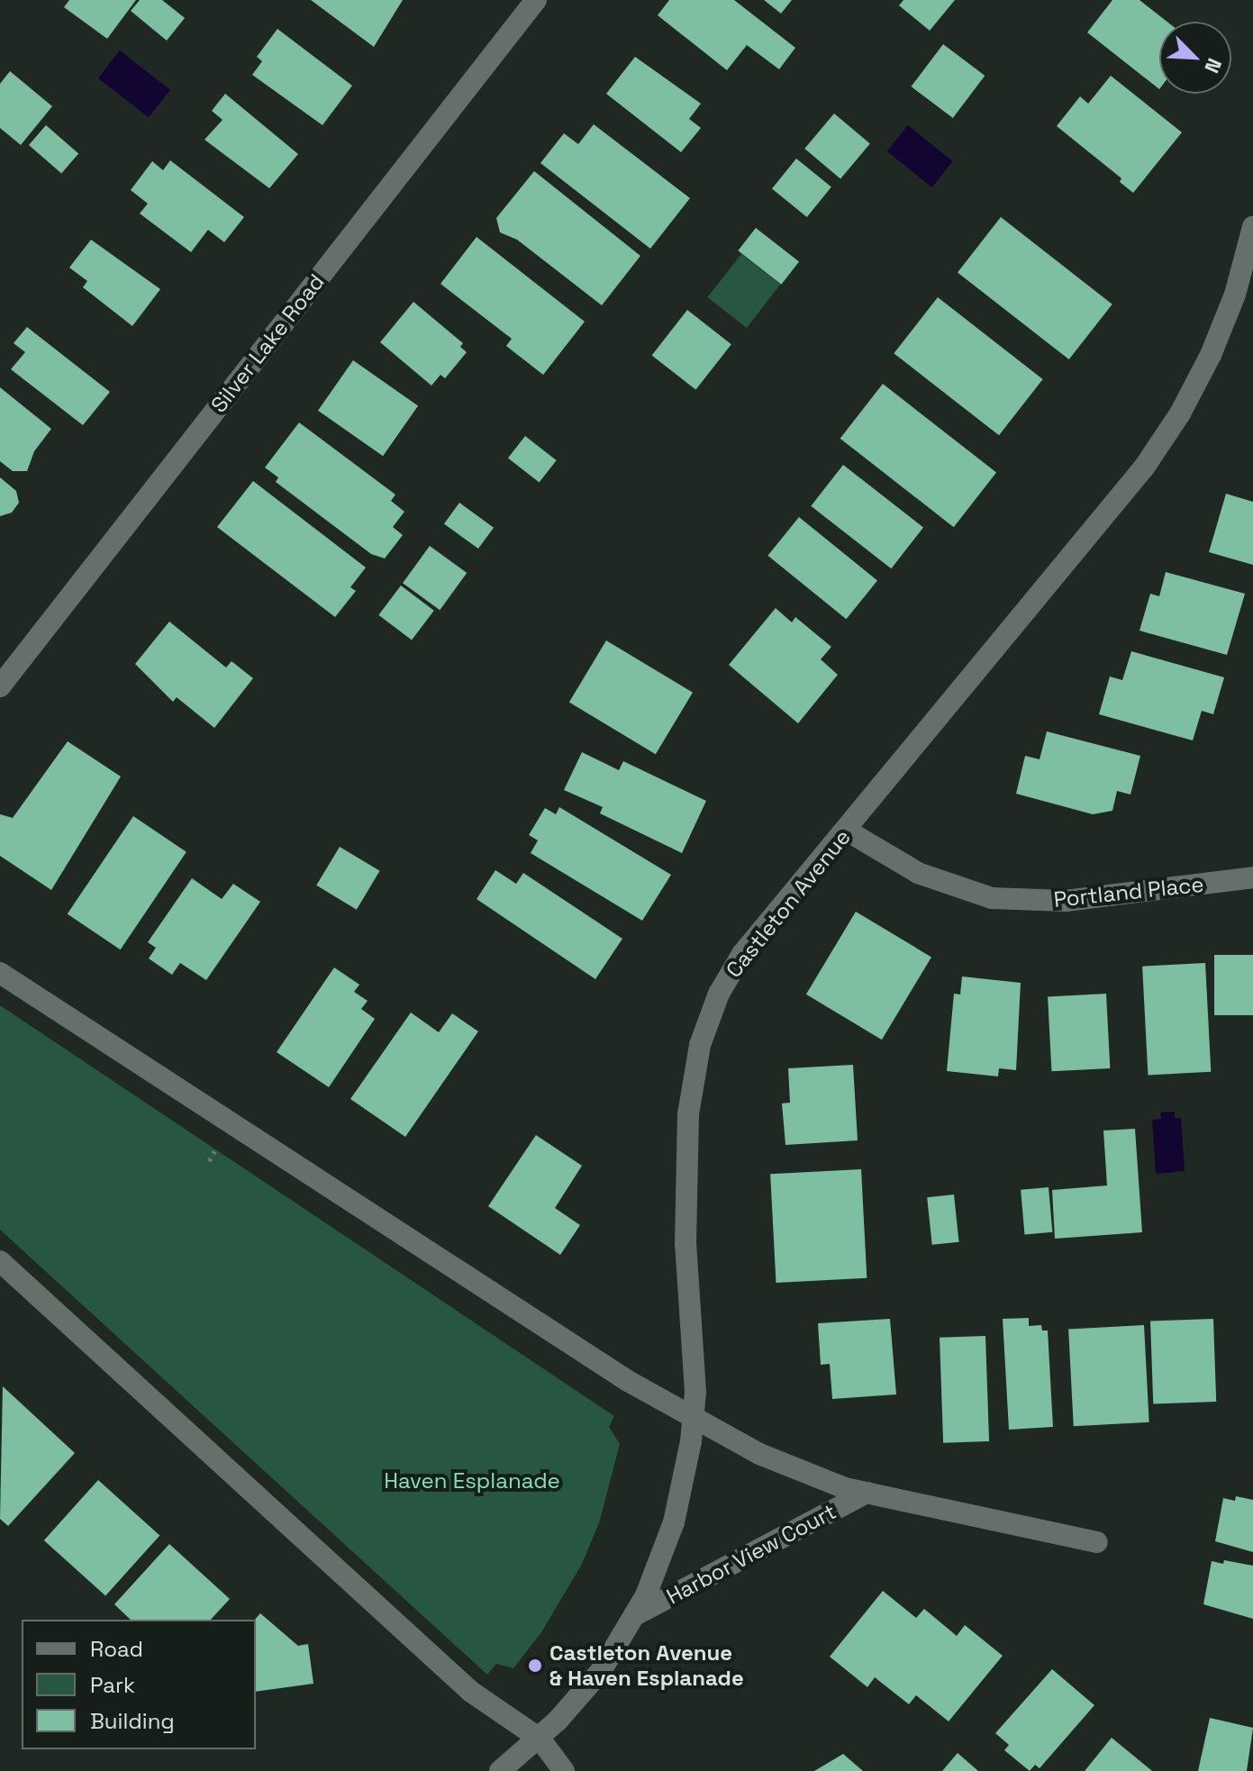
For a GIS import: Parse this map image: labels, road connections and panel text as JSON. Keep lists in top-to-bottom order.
{
  "streets": {
    "street": [
      "Silver Lake Road",
      "Portland Place",
      "Castleton Avenue",
      "Harbor View Court"
    ]
  },
  "crossings": [
    ["Portland Place", "Castleton Avenue"],
    ["Castleton Avenue", "Harbor View Court"]
  ],
  "parks": ["Haven Esplanade"],
  "places": ["Castleton Avenue & Haven Esplanade"],
  "legend": ["Road", "Park", "Building"],
  "north": "bottom right"
}
